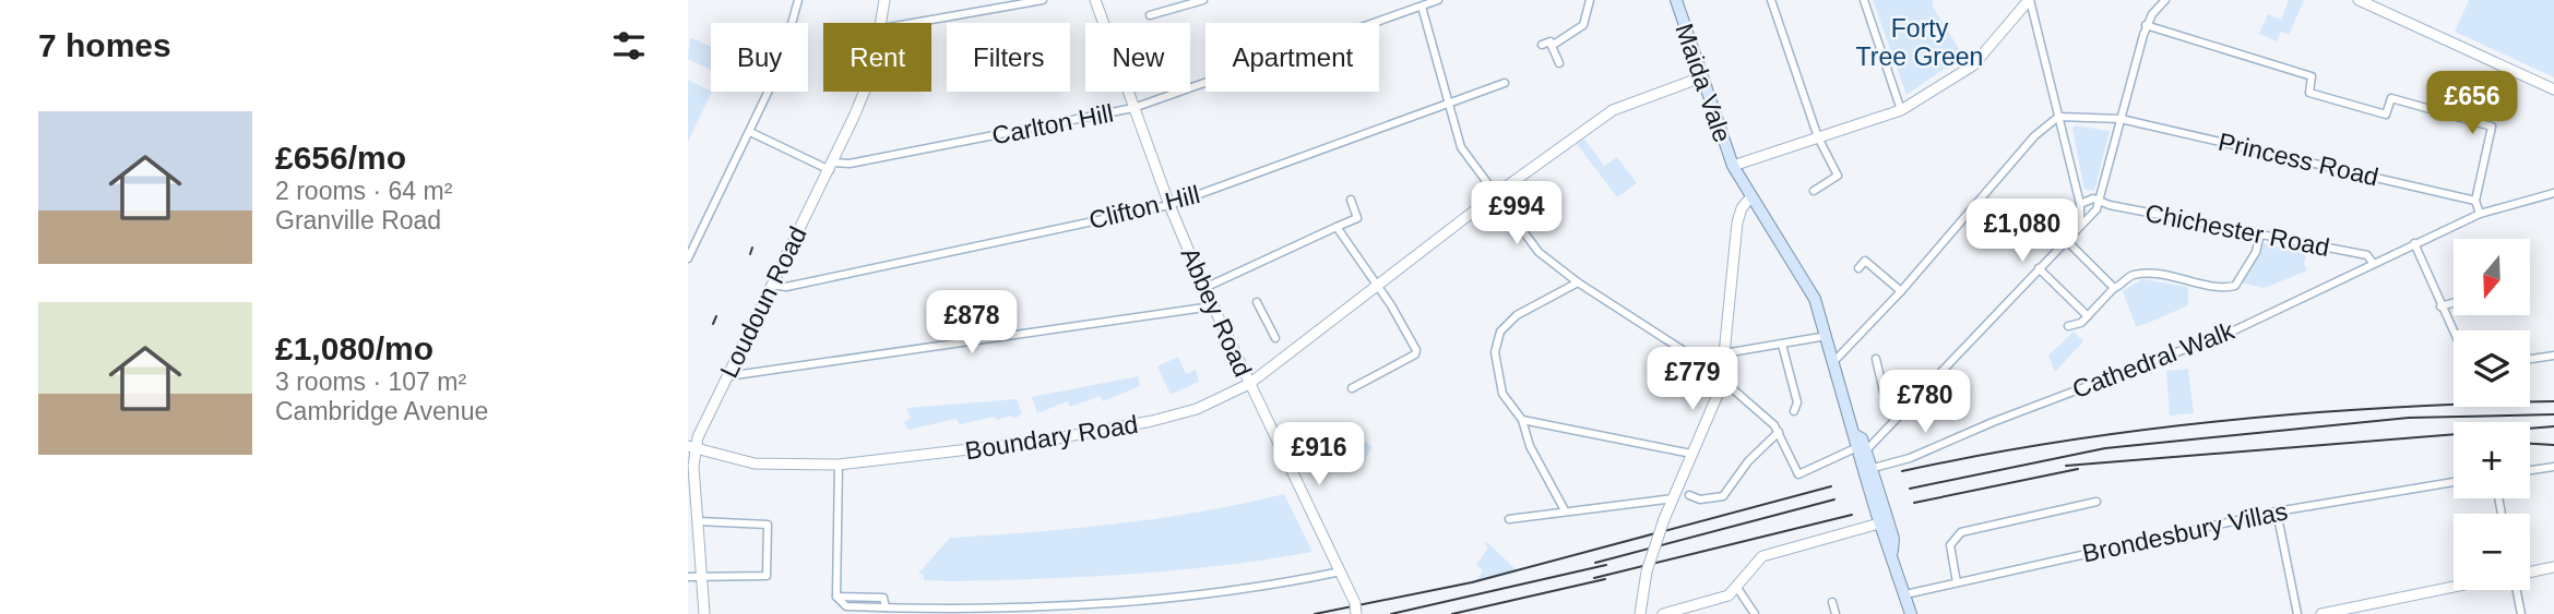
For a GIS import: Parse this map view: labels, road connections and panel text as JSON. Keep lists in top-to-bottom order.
{
  "streets": {
    "main road": ["Maida Vale"],
    "street": [
      "Carlton Hill",
      "Princess Road",
      "Clifton Hill",
      "Chichester Road",
      "Loudoun Road",
      "Abbey Road",
      "Cathedral Walk",
      "Boundary Road",
      "Brondesbury Villas"
    ]
  },
  "crossings": [
    ["Maida Vale", "Boundary Road"],
    ["Carlton Hill", "Loudoun Road"],
    ["Carlton Hill", "Abbey Road"],
    ["Clifton Hill", "Loudoun Road"],
    ["Clifton Hill", "Abbey Road"],
    ["Chichester Road", "Cathedral Walk"],
    ["Loudoun Road", "Boundary Road"],
    ["Abbey Road", "Boundary Road"]
  ],
  "parks": ["Forty Tree Green"],
  "north": "bottom",
  "page": {
    "heading": "7 homes",
    "chip": [
      "Buy",
      "Rent",
      "Filters",
      "New",
      "Apartment"
    ],
    "price": [
      "£656",
      "£994",
      "£1,080",
      "£878",
      "£779",
      "£780",
      "£916"
    ],
    "list": [
      {
        "name": "£656/mo",
        "note": "2 rooms · 64 m² · Granville Road"
      },
      {
        "name": "£1,080/mo",
        "note": "3 rooms · 107 m² · Cambridge Avenue"
      }
    ],
    "map_buttons": ["+", "−"]
  }
}
